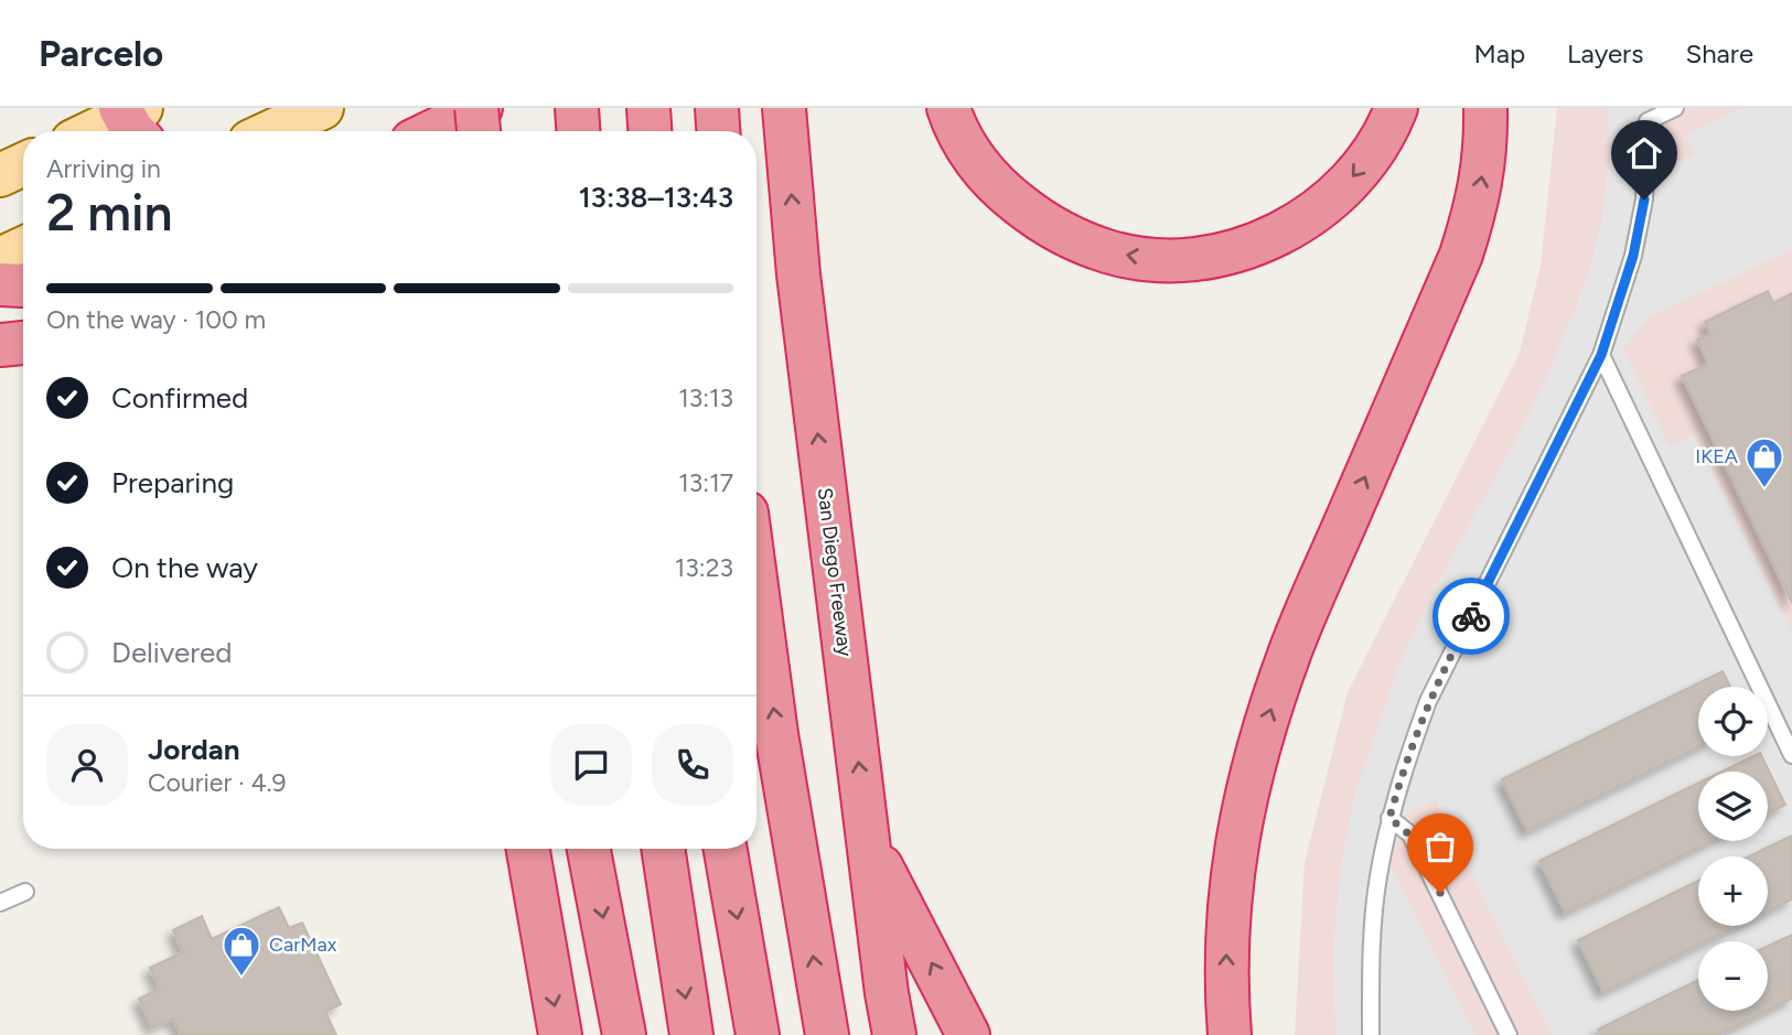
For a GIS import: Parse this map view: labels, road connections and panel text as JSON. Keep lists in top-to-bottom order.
{
  "streets": {
    "highway": ["San Diego Freeway"]
  },
  "places": {
    "shop": ["IKEA", "CarMax"]
  },
  "page": {
    "header": "Parcelo",
    "nav": ["Map", "Layers", "Share"],
    "heading": ["2 min", "Arriving in", "13:38–13:43"],
    "panel": ["Jordan", "Courier · 4.9"],
    "bar": "On the way · 100 m",
    "list": [
      ["Confirmed", "13:13"],
      ["Preparing", "13:17"],
      ["On the way", "13:23"],
      "Delivered"
    ],
    "map_buttons": ["+", "−"]
  }
}
